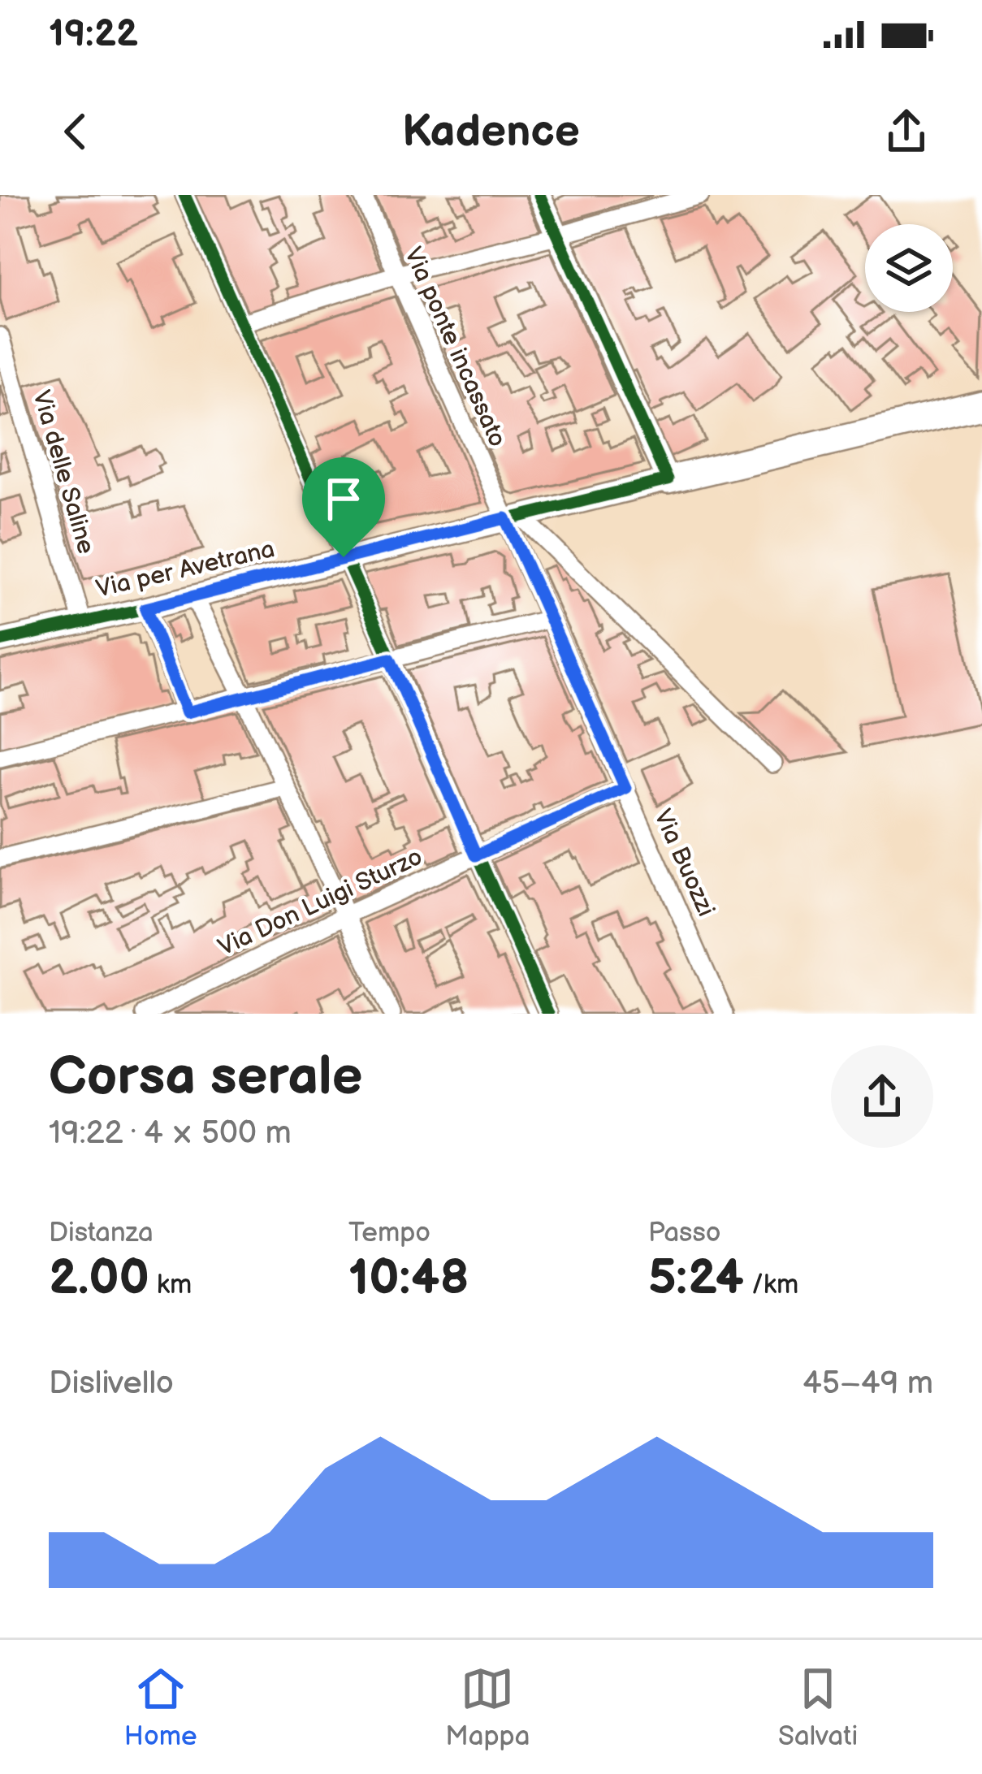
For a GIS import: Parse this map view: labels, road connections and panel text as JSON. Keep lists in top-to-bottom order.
{
  "streets": {
    "street": [
      "Via ponte incassato",
      "Via delle Saline",
      "Via per Avetrana",
      "Via Buozzi",
      "Via Don Luigi Sturzo"
    ]
  },
  "crossings": [
    ["Via ponte incassato", "Via per Avetrana"],
    ["Via ponte incassato", "Via Buozzi"],
    ["Via delle Saline", "Via per Avetrana"],
    ["Via per Avetrana", "Via Buozzi"],
    ["Via Buozzi", "Via Don Luigi Sturzo"]
  ],
  "page": {
    "status": "19:22",
    "header": "Kadence",
    "heading": ["Corsa serale", "19:22 · 4 × 500 m"],
    "stats": [
      ["Distanza", "2.00 km"],
      ["Tempo", "10:48"],
      ["Passo", "5:24 /km"]
    ],
    "chart": ["Dislivello", "45–49 m"],
    "tabs": ["Home", "Mappa", "Salvati"]
  }
}
